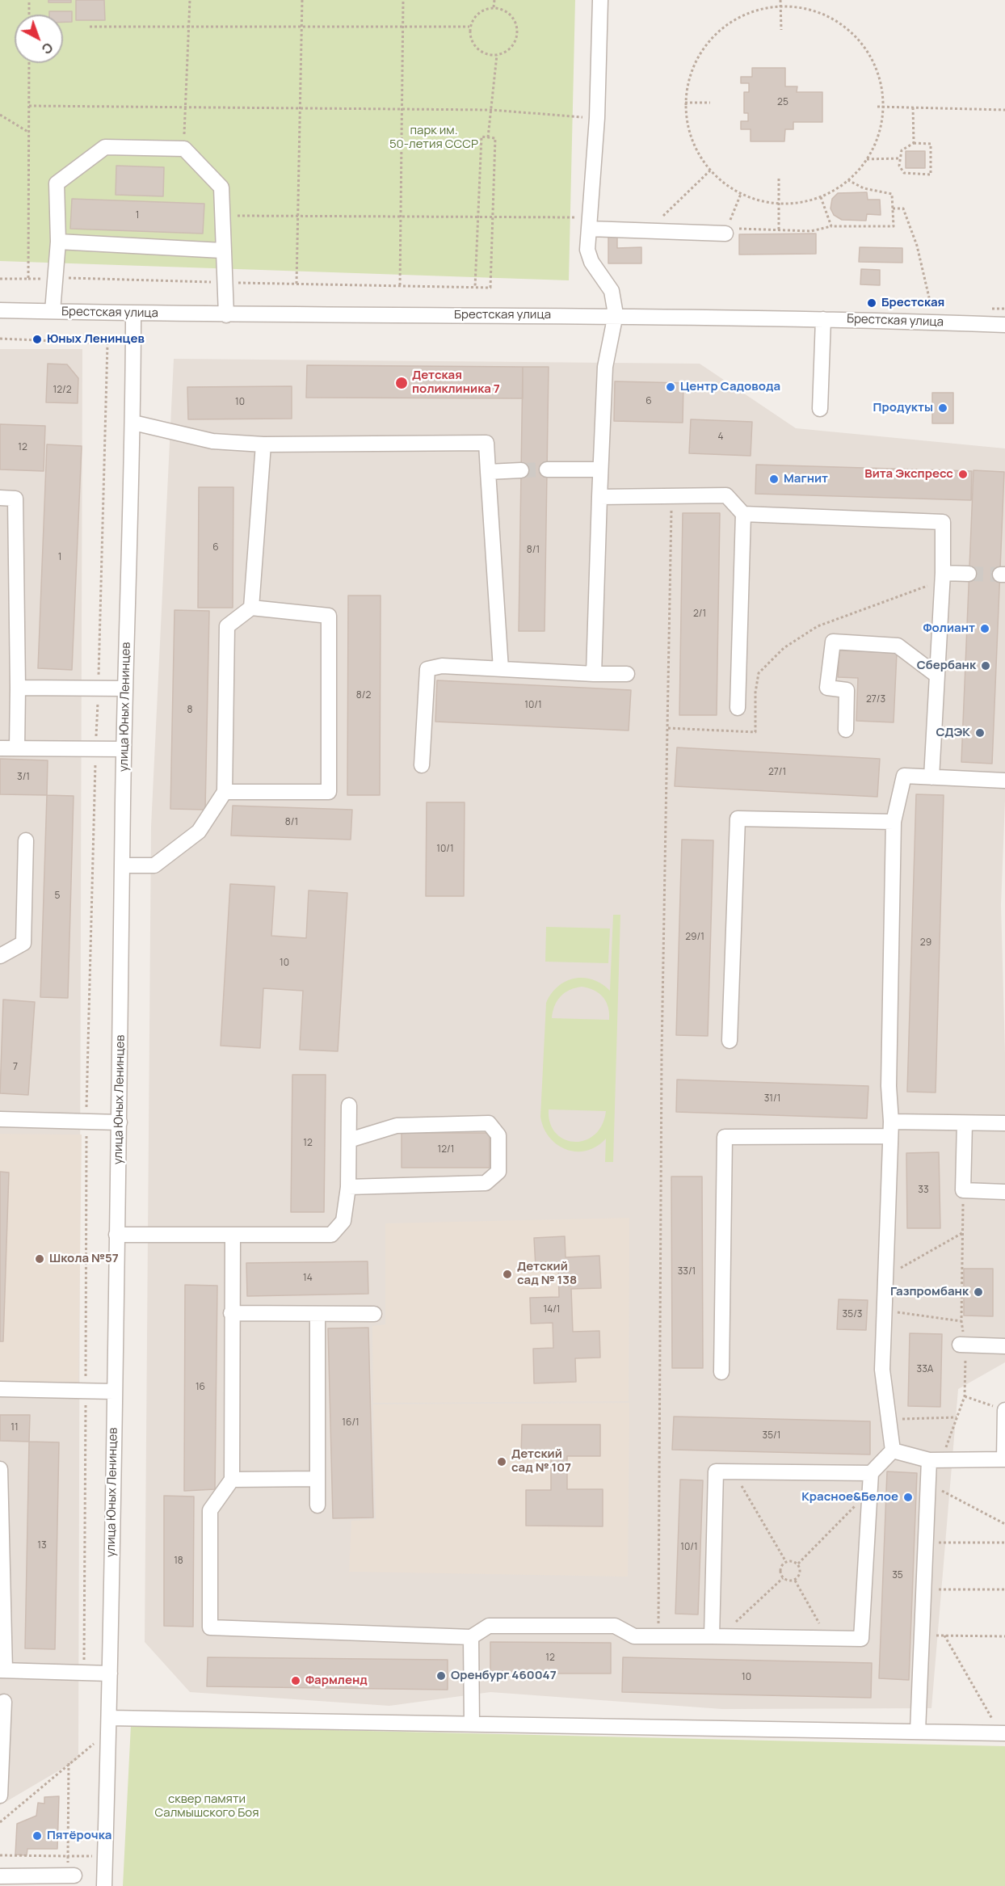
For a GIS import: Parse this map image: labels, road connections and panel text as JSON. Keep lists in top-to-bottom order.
{
  "streets": {
    "street": ["Брестская улица", "улица Юных Ленинцев"]
  },
  "crossings": [
    ["Брестская улица", "улица Юных Ленинцев"]
  ],
  "parks": ["парк им. 50-летия СССР", "сквер памяти Салмышского Боя"],
  "places": [
    "Брестская",
    "Юных Ленинцев",
    "Детская поликлиника 7",
    "Центр Садовода",
    "Продукты",
    "Вита Экспресс",
    "Магнит",
    "Фолиант",
    "Сбербанк",
    "СДЭК",
    "Школа №57",
    "Детский сад № 138",
    "Газпромбанк",
    "Детский сад № 107",
    "Красное&Белое",
    "Оренбург 460047",
    "Фармленд",
    "Пятёрочка"
  ],
  "house_numbers": [
    "25",
    "1",
    "12/2",
    "6",
    "10",
    "4",
    "12",
    "6",
    "8/1",
    "1",
    "2/1",
    "8/2",
    "27/3",
    "10/1",
    "8",
    "27/1",
    "3/1",
    "8/1",
    "10/1",
    "5",
    "29/1",
    "29",
    "10",
    "7",
    "31/1",
    "12",
    "12/1",
    "33",
    "33/1",
    "14",
    "14/1",
    "35/3",
    "33А",
    "16",
    "16/1",
    "11",
    "35/1",
    "13",
    "10/1",
    "18",
    "35",
    "12",
    "10"
  ],
  "north": "bottom right"
}
